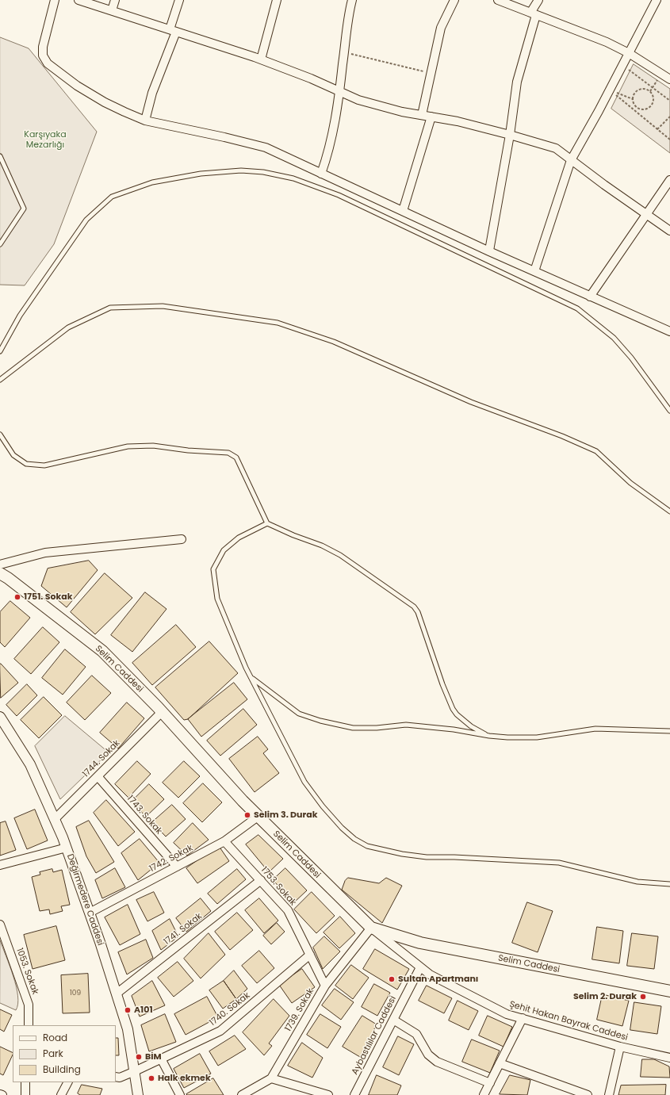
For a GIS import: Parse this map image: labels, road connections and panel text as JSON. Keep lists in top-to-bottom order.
{
  "streets": {
    "main road": ["Selim Caddesi"],
    "street": [
      "1744. Sokak",
      "1743. Sokak",
      "1742. Sokak",
      "1753. Sokak",
      "Değirmedere Caddesi",
      "1741. Sokak",
      "1053. Sokak",
      "1740. Sokak",
      "1739. Sokak",
      "Şehit Hakan Bayrak Caddesi",
      "Aybastılılar Caddesi"
    ]
  },
  "crossings": [
    ["Selim Caddesi", "1744. Sokak"],
    ["Selim Caddesi", "1742. Sokak"],
    ["Selim Caddesi", "1739. Sokak"],
    ["Selim Caddesi", "Şehit Hakan Bayrak Caddesi"],
    ["1744. Sokak", "1743. Sokak"],
    ["1744. Sokak", "Değirmedere Caddesi"],
    ["1743. Sokak", "1742. Sokak"],
    ["1742. Sokak", "1753. Sokak"],
    ["1742. Sokak", "Değirmedere Caddesi"],
    ["1753. Sokak", "1741. Sokak"],
    ["1753. Sokak", "1740. Sokak"],
    ["1753. Sokak", "1739. Sokak"],
    ["Değirmedere Caddesi", "1741. Sokak"],
    ["Değirmedere Caddesi", "1740. Sokak"],
    ["1739. Sokak", "Şehit Hakan Bayrak Caddesi"],
    ["Şehit Hakan Bayrak Caddesi", "Aybastılılar Caddesi"]
  ],
  "parks": ["Karşıyaka Mezarlığı"],
  "places": [
    "1751. Sokak",
    "Selim 3. Durak",
    "Sultan Apartmanı",
    "Selim 2. Durak",
    "A101",
    "BİM",
    "Halk ekmek"
  ],
  "house_numbers": ["109"],
  "legend": ["Road", "Park", "Building"]
}
